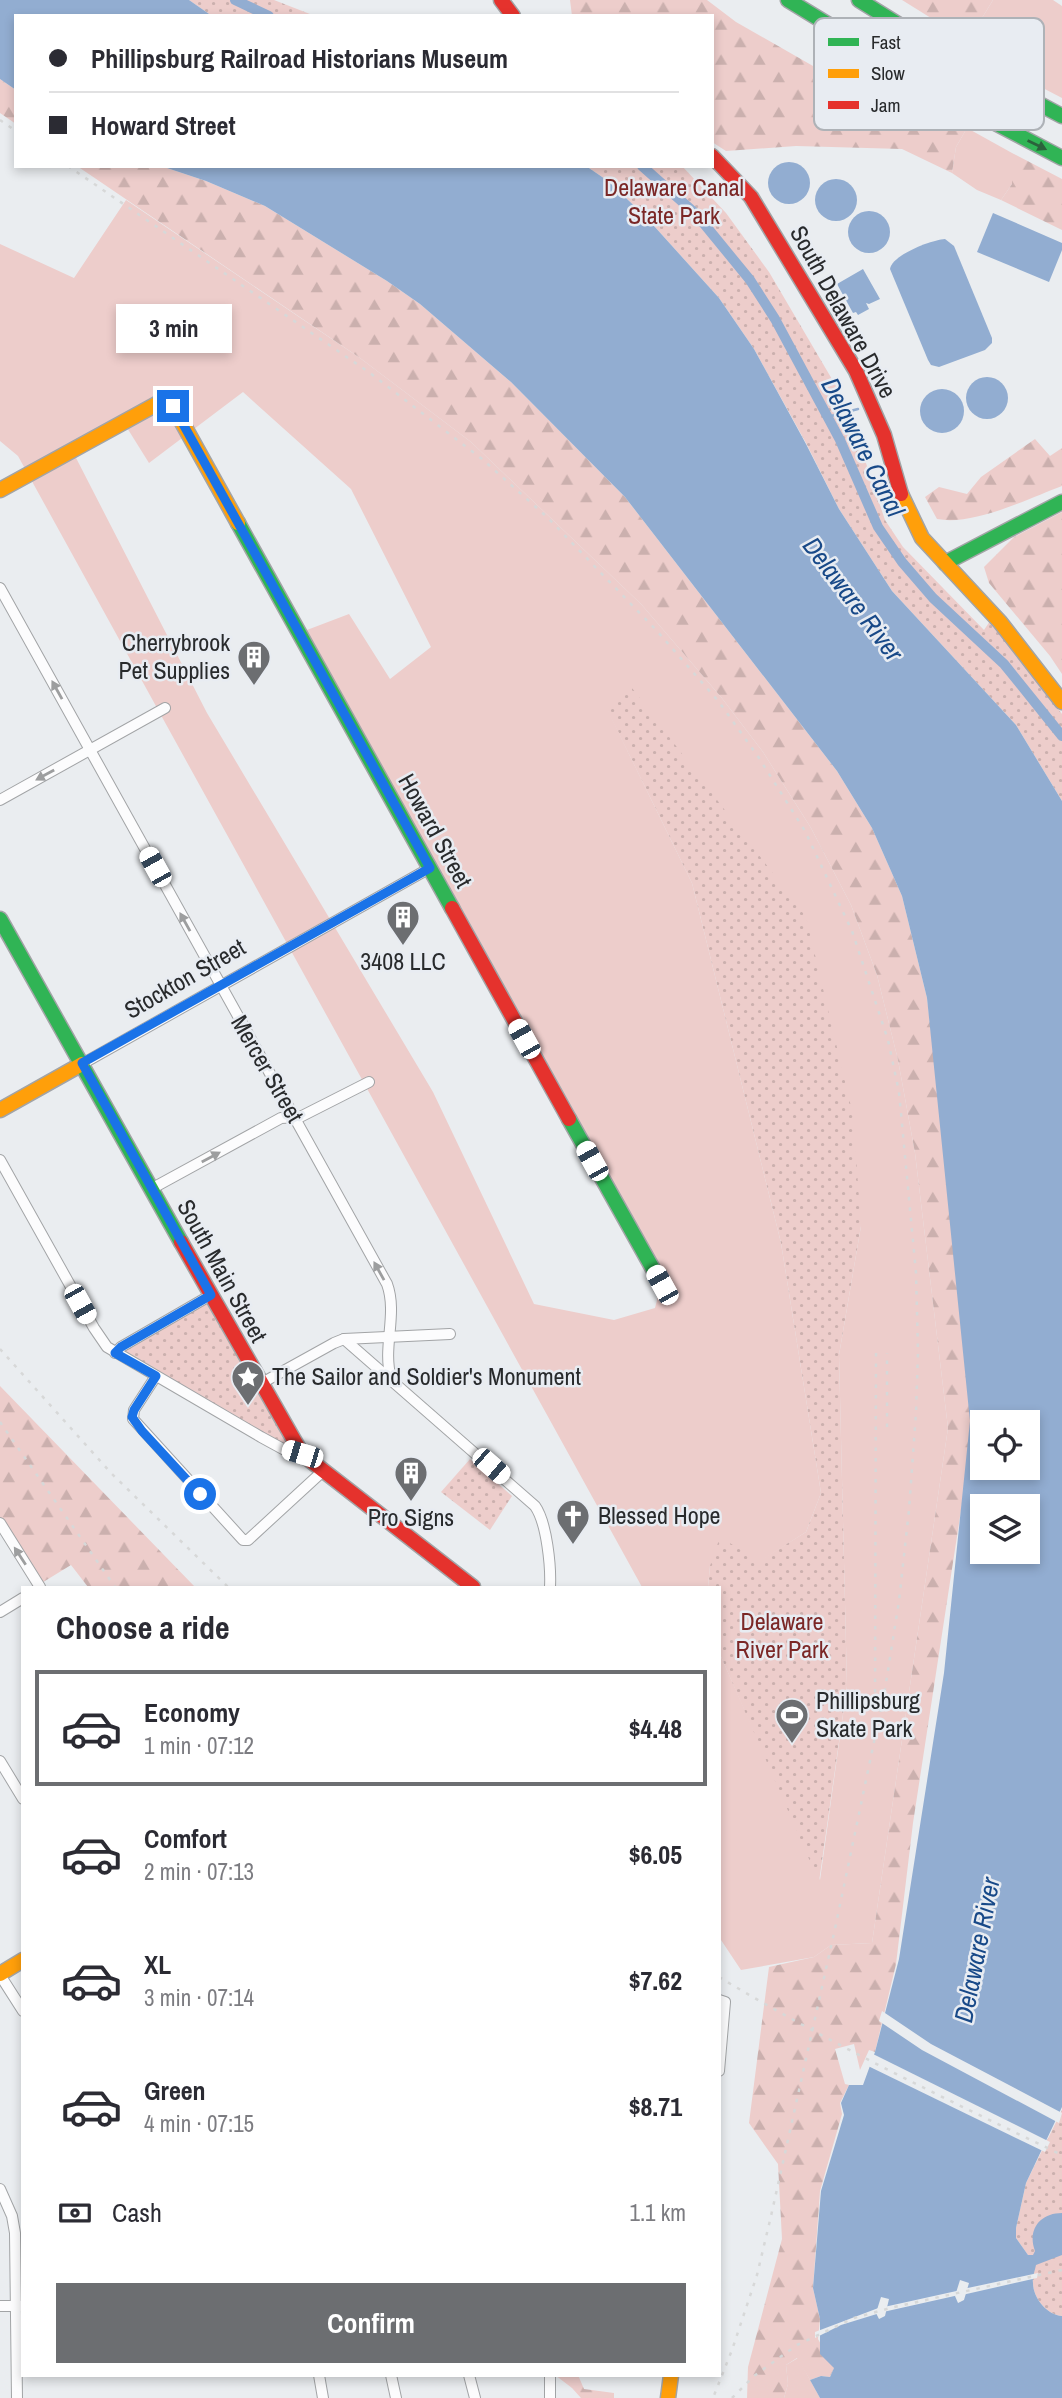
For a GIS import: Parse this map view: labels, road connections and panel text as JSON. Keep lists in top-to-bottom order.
{
  "streets": {
    "main road": [
      "South Delaware Drive",
      "Howard Street",
      "Stockton Street",
      "South Main Street"
    ],
    "street": ["Mercer Street"]
  },
  "crossings": [
    ["Howard Street", "Stockton Street"],
    ["Stockton Street", "Mercer Street"],
    ["Stockton Street", "South Main Street"]
  ],
  "one_way": ["Mercer Street"],
  "water": ["Delaware Canal", "Delaware River"],
  "parks": ["Delaware Canal State Park", "Delaware River Park"],
  "places": {
    "building": ["Cherrybrook Pet Supplies", "3408 LLC", "Pro Signs"],
    "place": ["The Sailor and Soldier's Monument"],
    "church": ["Blessed Hope"],
    "sports": ["Phillipsburg Skate Park"]
  },
  "legend": ["Fast", "Slow", "Jam"],
  "page": {
    "banner": ["Phillipsburg Railroad Historians Museum", "Howard Street"],
    "bubble": "3 min",
    "heading": "Choose a ride",
    "list": [
      {
        "name": "Economy",
        "note": "1 min · 07:12",
        "value": "$4.48"
      },
      {
        "name": "Comfort",
        "note": "2 min · 07:13",
        "value": "$6.05"
      },
      {
        "name": "XL",
        "note": "3 min · 07:14",
        "value": "$7.62"
      },
      {
        "name": "Green",
        "note": "4 min · 07:15",
        "value": "$8.71"
      }
    ],
    "pay": ["Cash", "1.1 km"],
    "buttons": "Confirm"
  }
}
